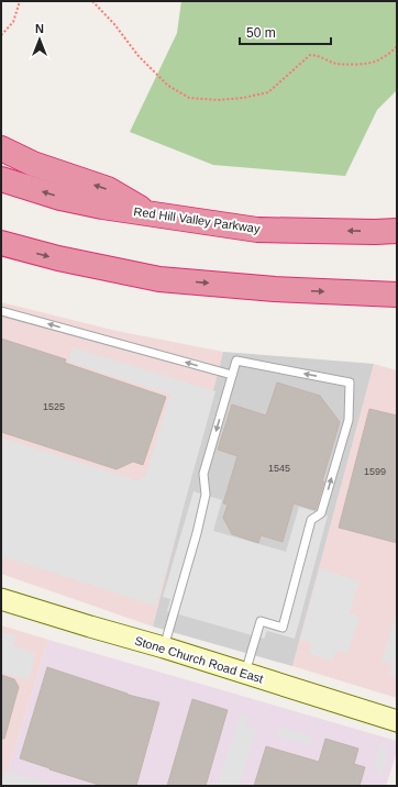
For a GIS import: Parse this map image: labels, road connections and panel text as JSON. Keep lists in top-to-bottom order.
{
  "streets": {
    "highway": ["Red Hill Valley Parkway"],
    "main road": ["Stone Church Road East"]
  },
  "house_numbers": ["1525", "1545", "1599"],
  "scale_bar": "50 m",
  "north": "top"
}
